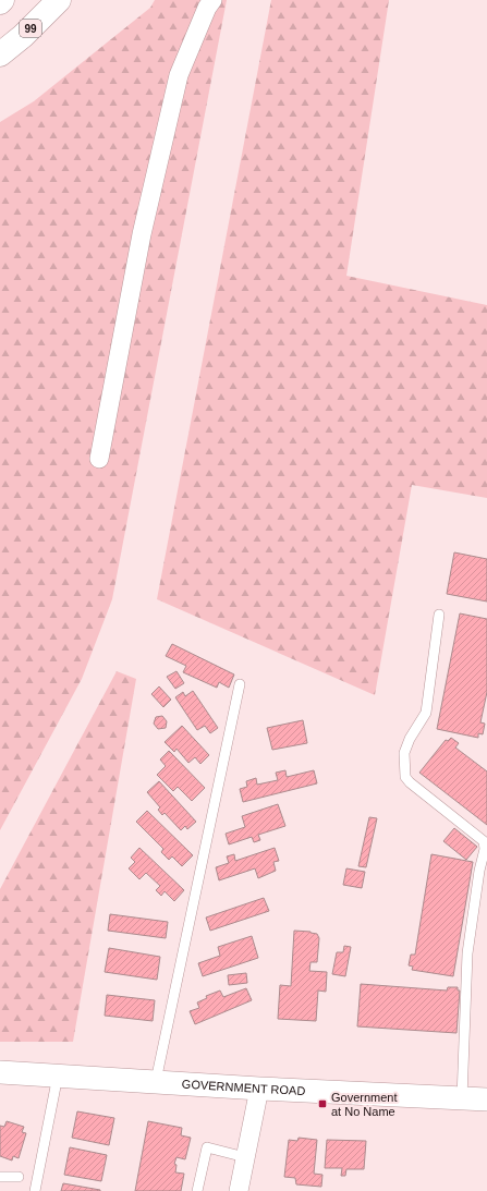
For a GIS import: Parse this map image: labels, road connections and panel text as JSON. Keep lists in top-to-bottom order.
{
  "streets": {
    "highway": ["99"],
    "street": ["GOVERNMENT ROAD"]
  },
  "places": {
    "transit": ["Government at No Name"]
  }
}
